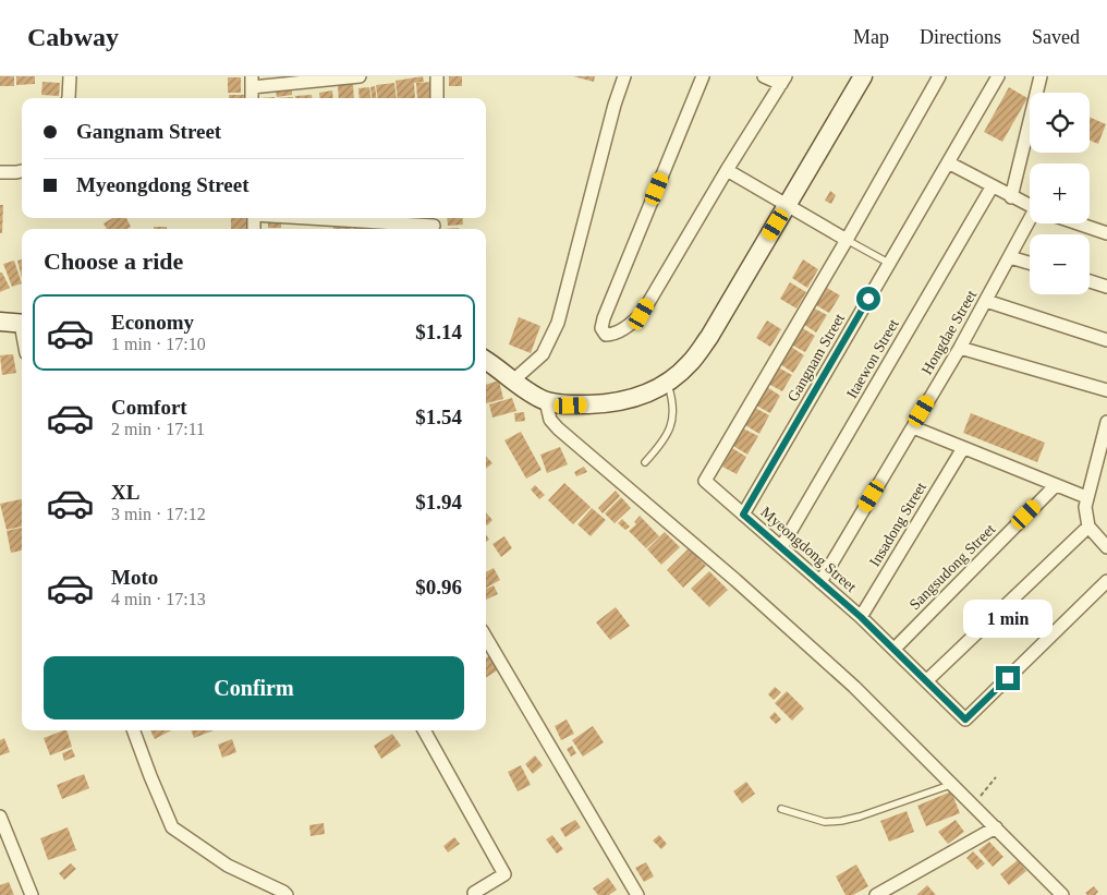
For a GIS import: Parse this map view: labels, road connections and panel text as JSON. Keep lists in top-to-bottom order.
{
  "streets": {
    "street": [
      "Hongdae Street",
      "Gangnam Street",
      "Itaewon Street",
      "Insadong Street",
      "Myeongdong Street",
      "Sangsudong Street"
    ]
  },
  "crossings": [
    ["Hongdae Street", "Myeongdong Street"],
    ["Gangnam Street", "Myeongdong Street"],
    ["Itaewon Street", "Myeongdong Street"],
    ["Insadong Street", "Myeongdong Street"],
    ["Myeongdong Street", "Sangsudong Street"]
  ],
  "page": {
    "header": "Cabway",
    "nav": ["Map", "Directions", "Saved"],
    "map_buttons": ["+", "−"],
    "banner": ["Gangnam Street", "Myeongdong Street"],
    "heading": "Choose a ride",
    "list": [
      {
        "name": "Economy",
        "note": "1 min · 17:10",
        "value": "$1.14"
      },
      {
        "name": "Comfort",
        "note": "2 min · 17:11",
        "value": "$1.54"
      },
      {
        "name": "XL",
        "note": "3 min · 17:12",
        "value": "$1.94"
      },
      {
        "name": "Moto",
        "note": "4 min · 17:13",
        "value": "$0.96"
      }
    ],
    "bubble": "1 min",
    "buttons": "Confirm"
  }
}
